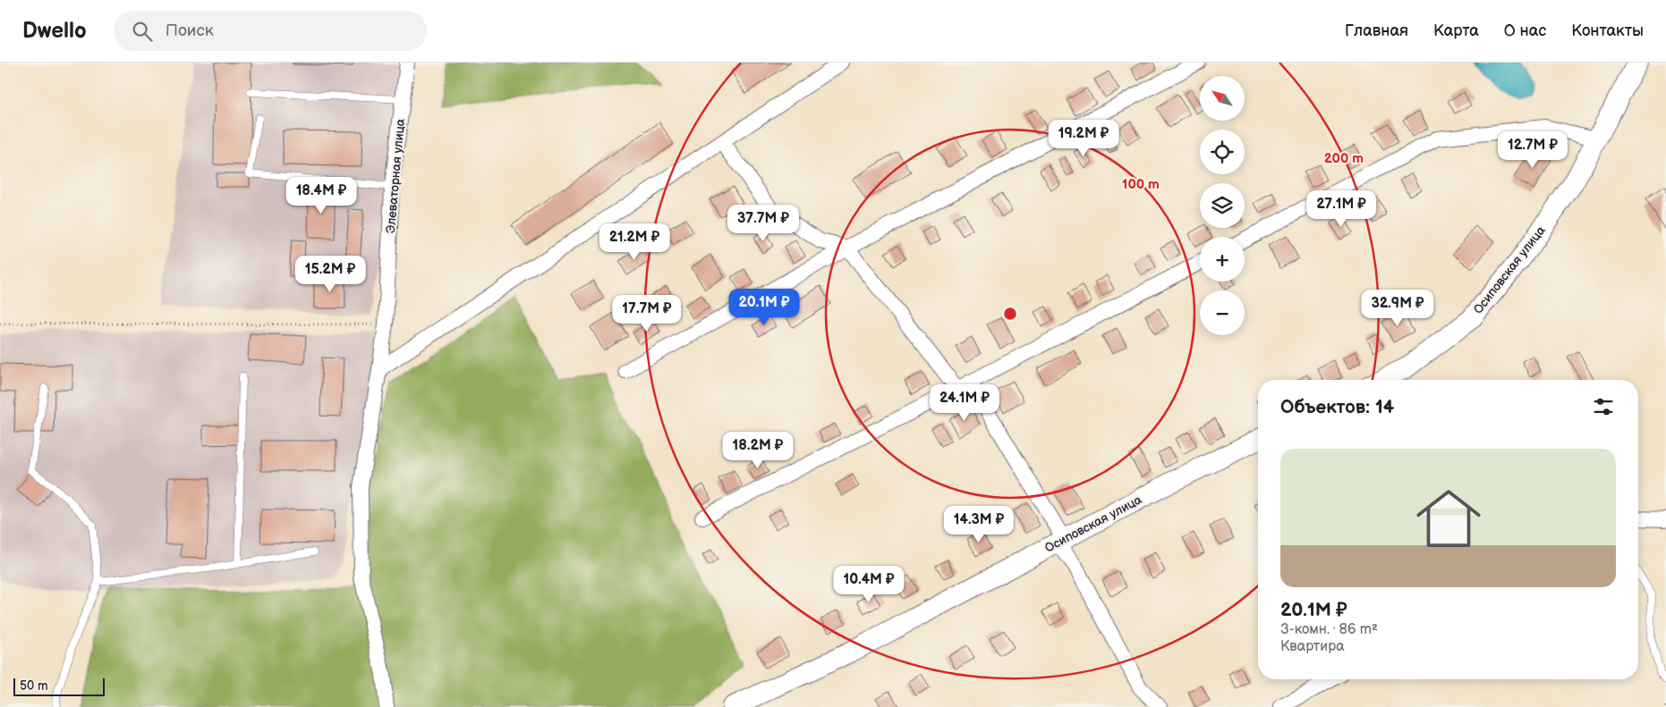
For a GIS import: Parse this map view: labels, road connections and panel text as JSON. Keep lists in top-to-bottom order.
{
  "streets": {
    "street": ["Элеваторная улица", "Осиповская улица"]
  },
  "scale_bar": "50 m",
  "north": "top left",
  "page": {
    "header": "Dwello",
    "search": "Поиск",
    "nav": [
      "Главная",
      "Карта",
      "О нас",
      "Контакты"
    ],
    "map_buttons": ["+", "−"],
    "price": [
      "19.2M ₽",
      "12.7M ₽",
      "18.4M ₽",
      "27.1M ₽",
      "37.7M ₽",
      "21.2M ₽",
      "15.2M ₽",
      "20.1M ₽",
      "32.9M ₽",
      "17.7M ₽",
      "24.1M ₽",
      "18.2M ₽",
      "14.3M ₽",
      "10.4M ₽"
    ],
    "heading": "Объектов: 14",
    "list": [
      {
        "name": "20.1M ₽",
        "note": "3-комн. · 86 m² · Квартира"
      }
    ],
    "scale": "50 m"
  },
  "rings": ["200 m", "100 m"]
}
